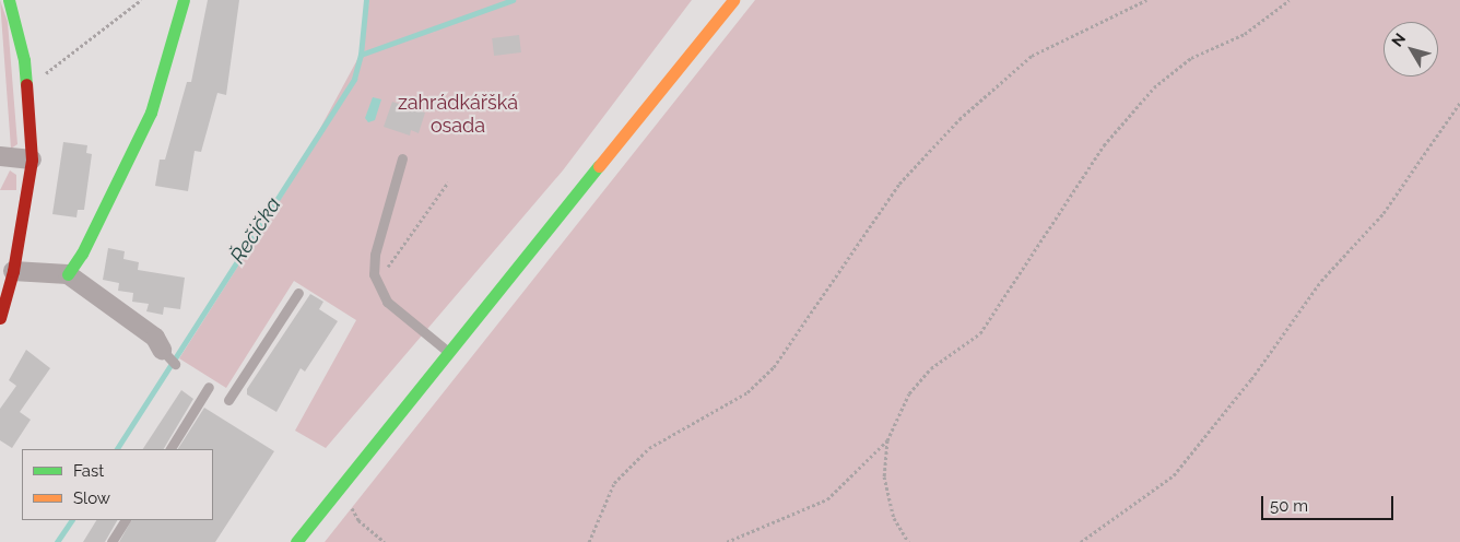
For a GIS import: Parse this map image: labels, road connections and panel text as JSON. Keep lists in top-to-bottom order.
{
  "water": ["Řečička"],
  "parks": ["zahrádkářšká osada"],
  "legend": ["Fast", "Slow"],
  "scale_bar": "50 m",
  "north": "top left"
}
